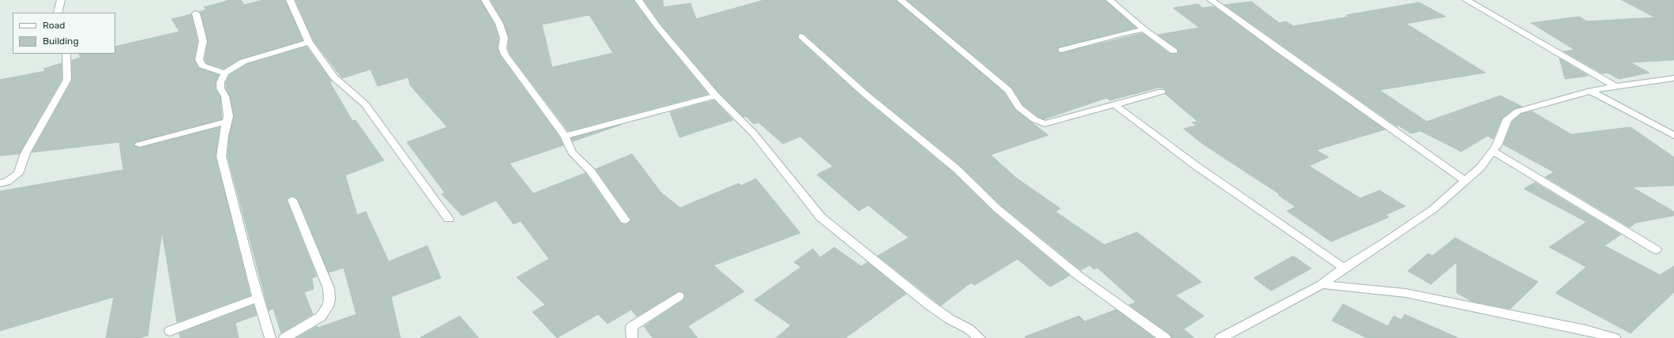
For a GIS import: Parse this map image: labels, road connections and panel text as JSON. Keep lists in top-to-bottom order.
{
  "legend": ["Road", "Building"]
}
